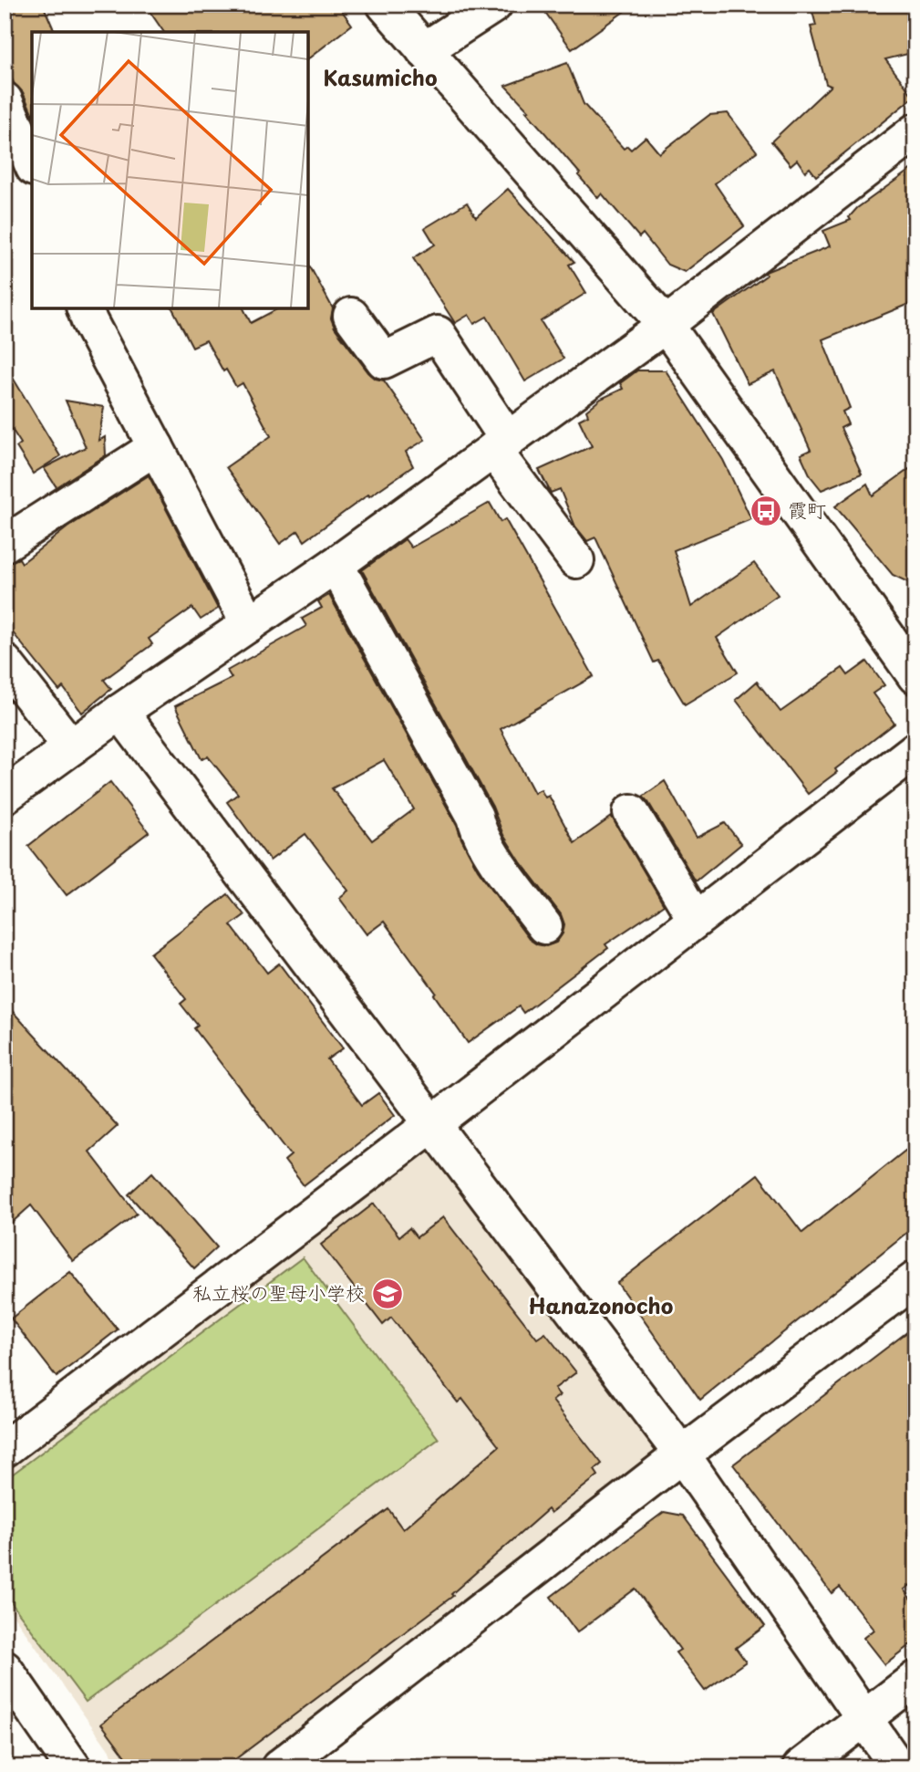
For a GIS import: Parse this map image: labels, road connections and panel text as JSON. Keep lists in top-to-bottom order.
{
  "districts": ["Kasumicho", "Hanazonocho"],
  "places": {
    "bus stop": ["霞町"],
    "school or university": ["私立桜の聖母小学校"]
  }
}
